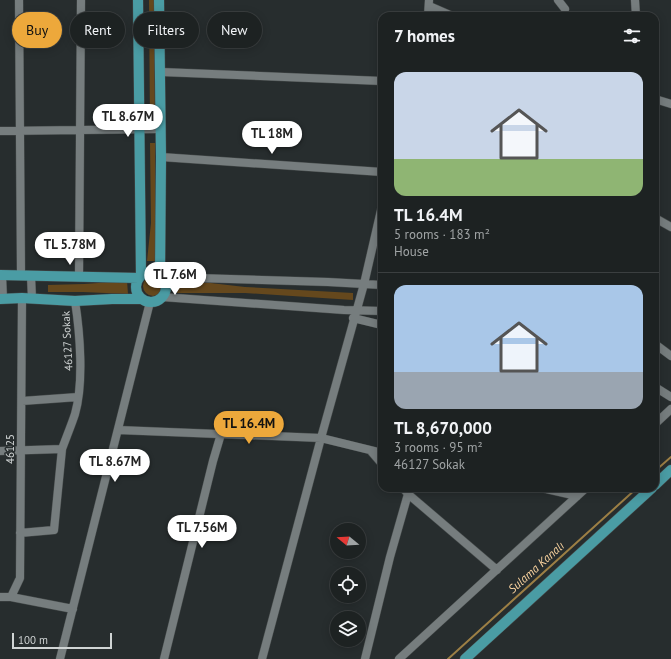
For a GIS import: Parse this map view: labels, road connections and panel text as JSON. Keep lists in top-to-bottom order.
{
  "streets": {
    "street": ["46127 Sokak", "46125"]
  },
  "crossings": [
    ["46127 Sokak", "46125"]
  ],
  "water": ["Sulama Kanalı"],
  "scale_bar": "100 m",
  "north": "left",
  "page": {
    "chip": [
      "Buy",
      "Rent",
      "Filters",
      "New"
    ],
    "heading": "7 homes",
    "list": [
      {
        "name": "TL 16.4M",
        "note": "5 rooms · 183 m² · House"
      },
      {
        "name": "TL 8,670,000",
        "note": "3 rooms · 95 m² · 46127 Sokak"
      }
    ],
    "price": [
      "TL 8.67M",
      "TL 18M",
      "TL 5.78M",
      "TL 7.6M",
      "TL 16.4M",
      "TL 8.67M",
      "TL 7.56M"
    ],
    "scale": "100 m"
  }
}
